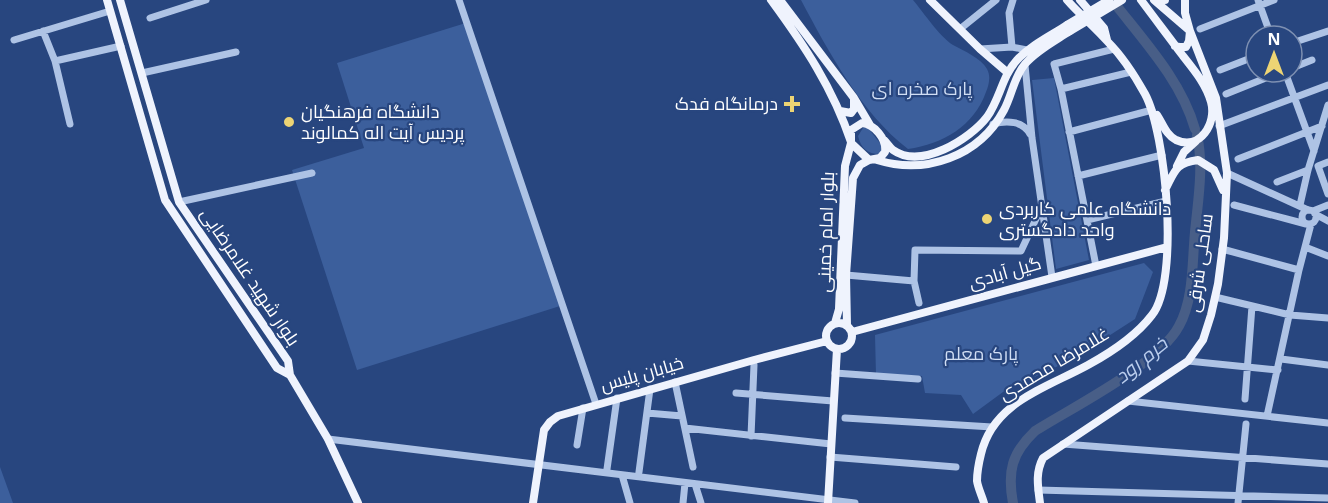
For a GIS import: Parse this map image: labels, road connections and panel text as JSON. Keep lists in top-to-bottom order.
{
  "streets": {
    "main road": [
      "بلوار امام خمینی",
      "ساحلی شرقی",
      "گیل آبادی",
      "بلوار شهید غلامرضایی",
      "غلامرضا محمدی",
      "خیابان پلیس"
    ]
  },
  "crossings": [
    ["بلوار امام خمینی", "گیل آبادی"],
    ["بلوار امام خمینی", "خیابان پلیس"],
    ["گیل آبادی", "غلامرضا محمدی"],
    ["گیل آبادی", "خیابان پلیس"]
  ],
  "water": ["خرم رود"],
  "parks": ["پارک صخره ای", "پارک معلم"],
  "places": {
    "health": ["درمانگاه فدک"],
    "other": ["دانشگاه فرهنگیان پردیس آیت اله کمالوند", "دانشگاه علمی کاربردی واحد دادگستری"]
  },
  "north": "top"
}
